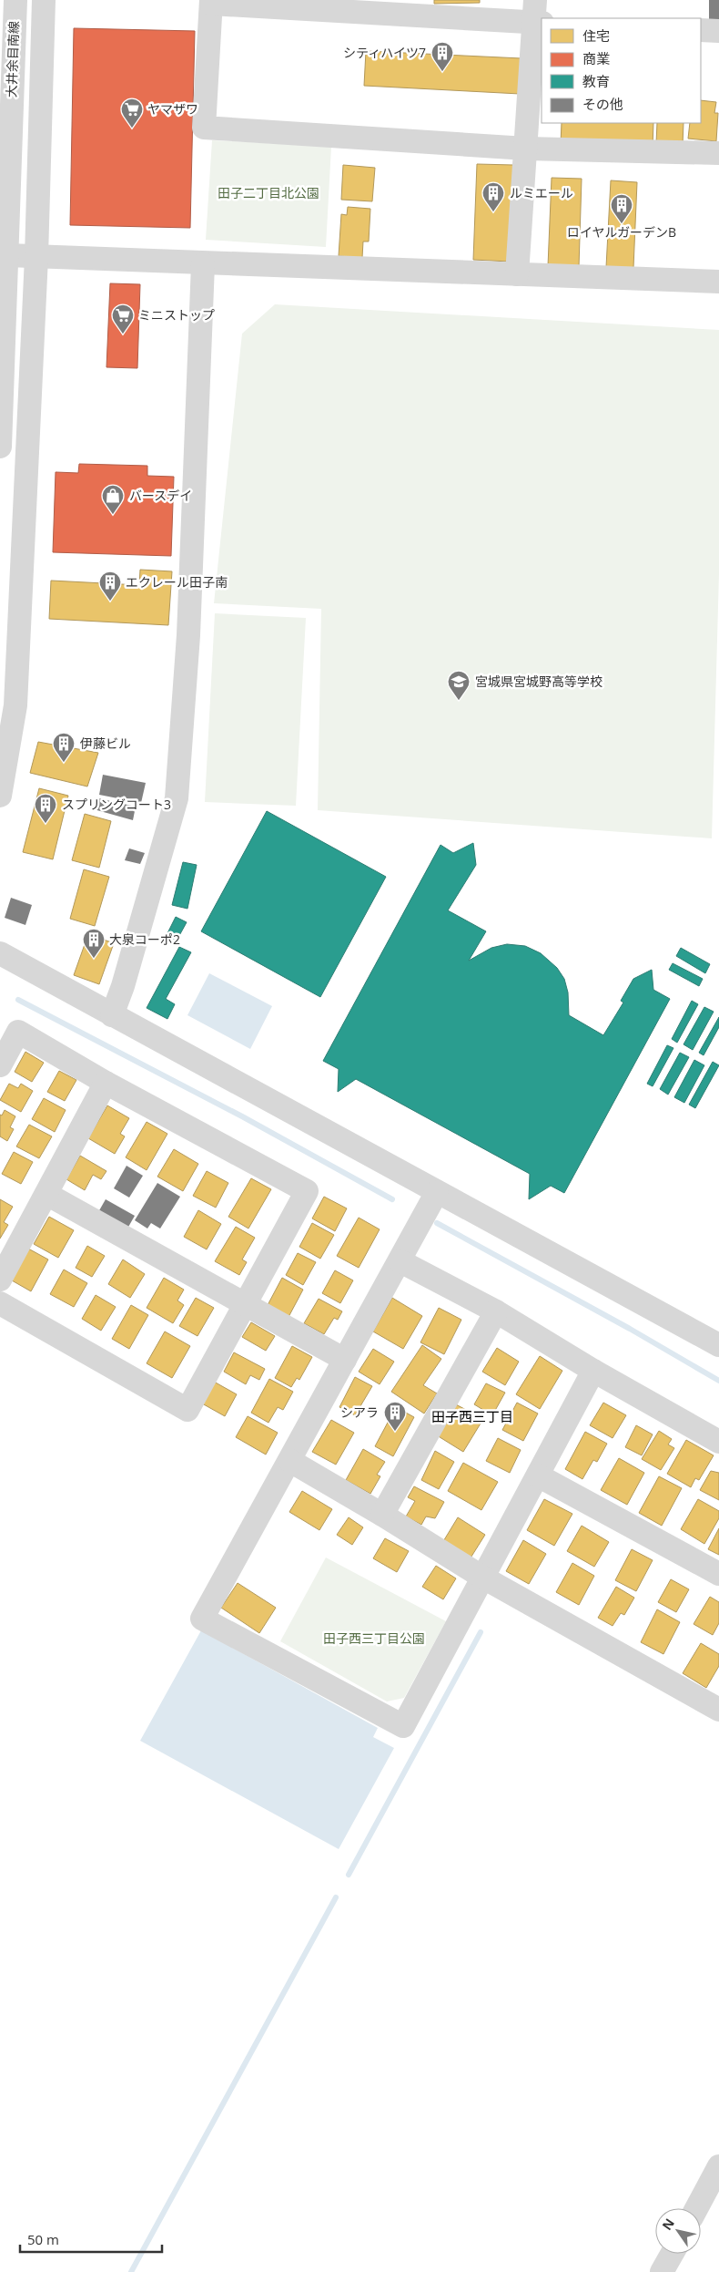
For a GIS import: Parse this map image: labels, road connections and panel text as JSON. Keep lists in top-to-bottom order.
{
  "streets": {
    "street": ["大井余目南線"]
  },
  "districts": ["田子西三丁目"],
  "parks": ["田子二丁目北公園", "田子西三丁目公園"],
  "places": {
    "building": [
      "シティハイツ7",
      "ルミエール",
      "ロイヤルガーデンB",
      "エクレール田子南",
      "伊藤ビル",
      "スプリングコート3",
      "大泉コーポ2",
      "シアラ"
    ],
    "supermarket": ["ヤマザワ", "ミニストップ"],
    "shop": ["バースデイ"],
    "school or university": ["宮城県宮城野高等学校"]
  },
  "legend": [
    "住宅",
    "商業",
    "教育",
    "その他"
  ],
  "scale_bar": "50 m",
  "north": "top left"
}
